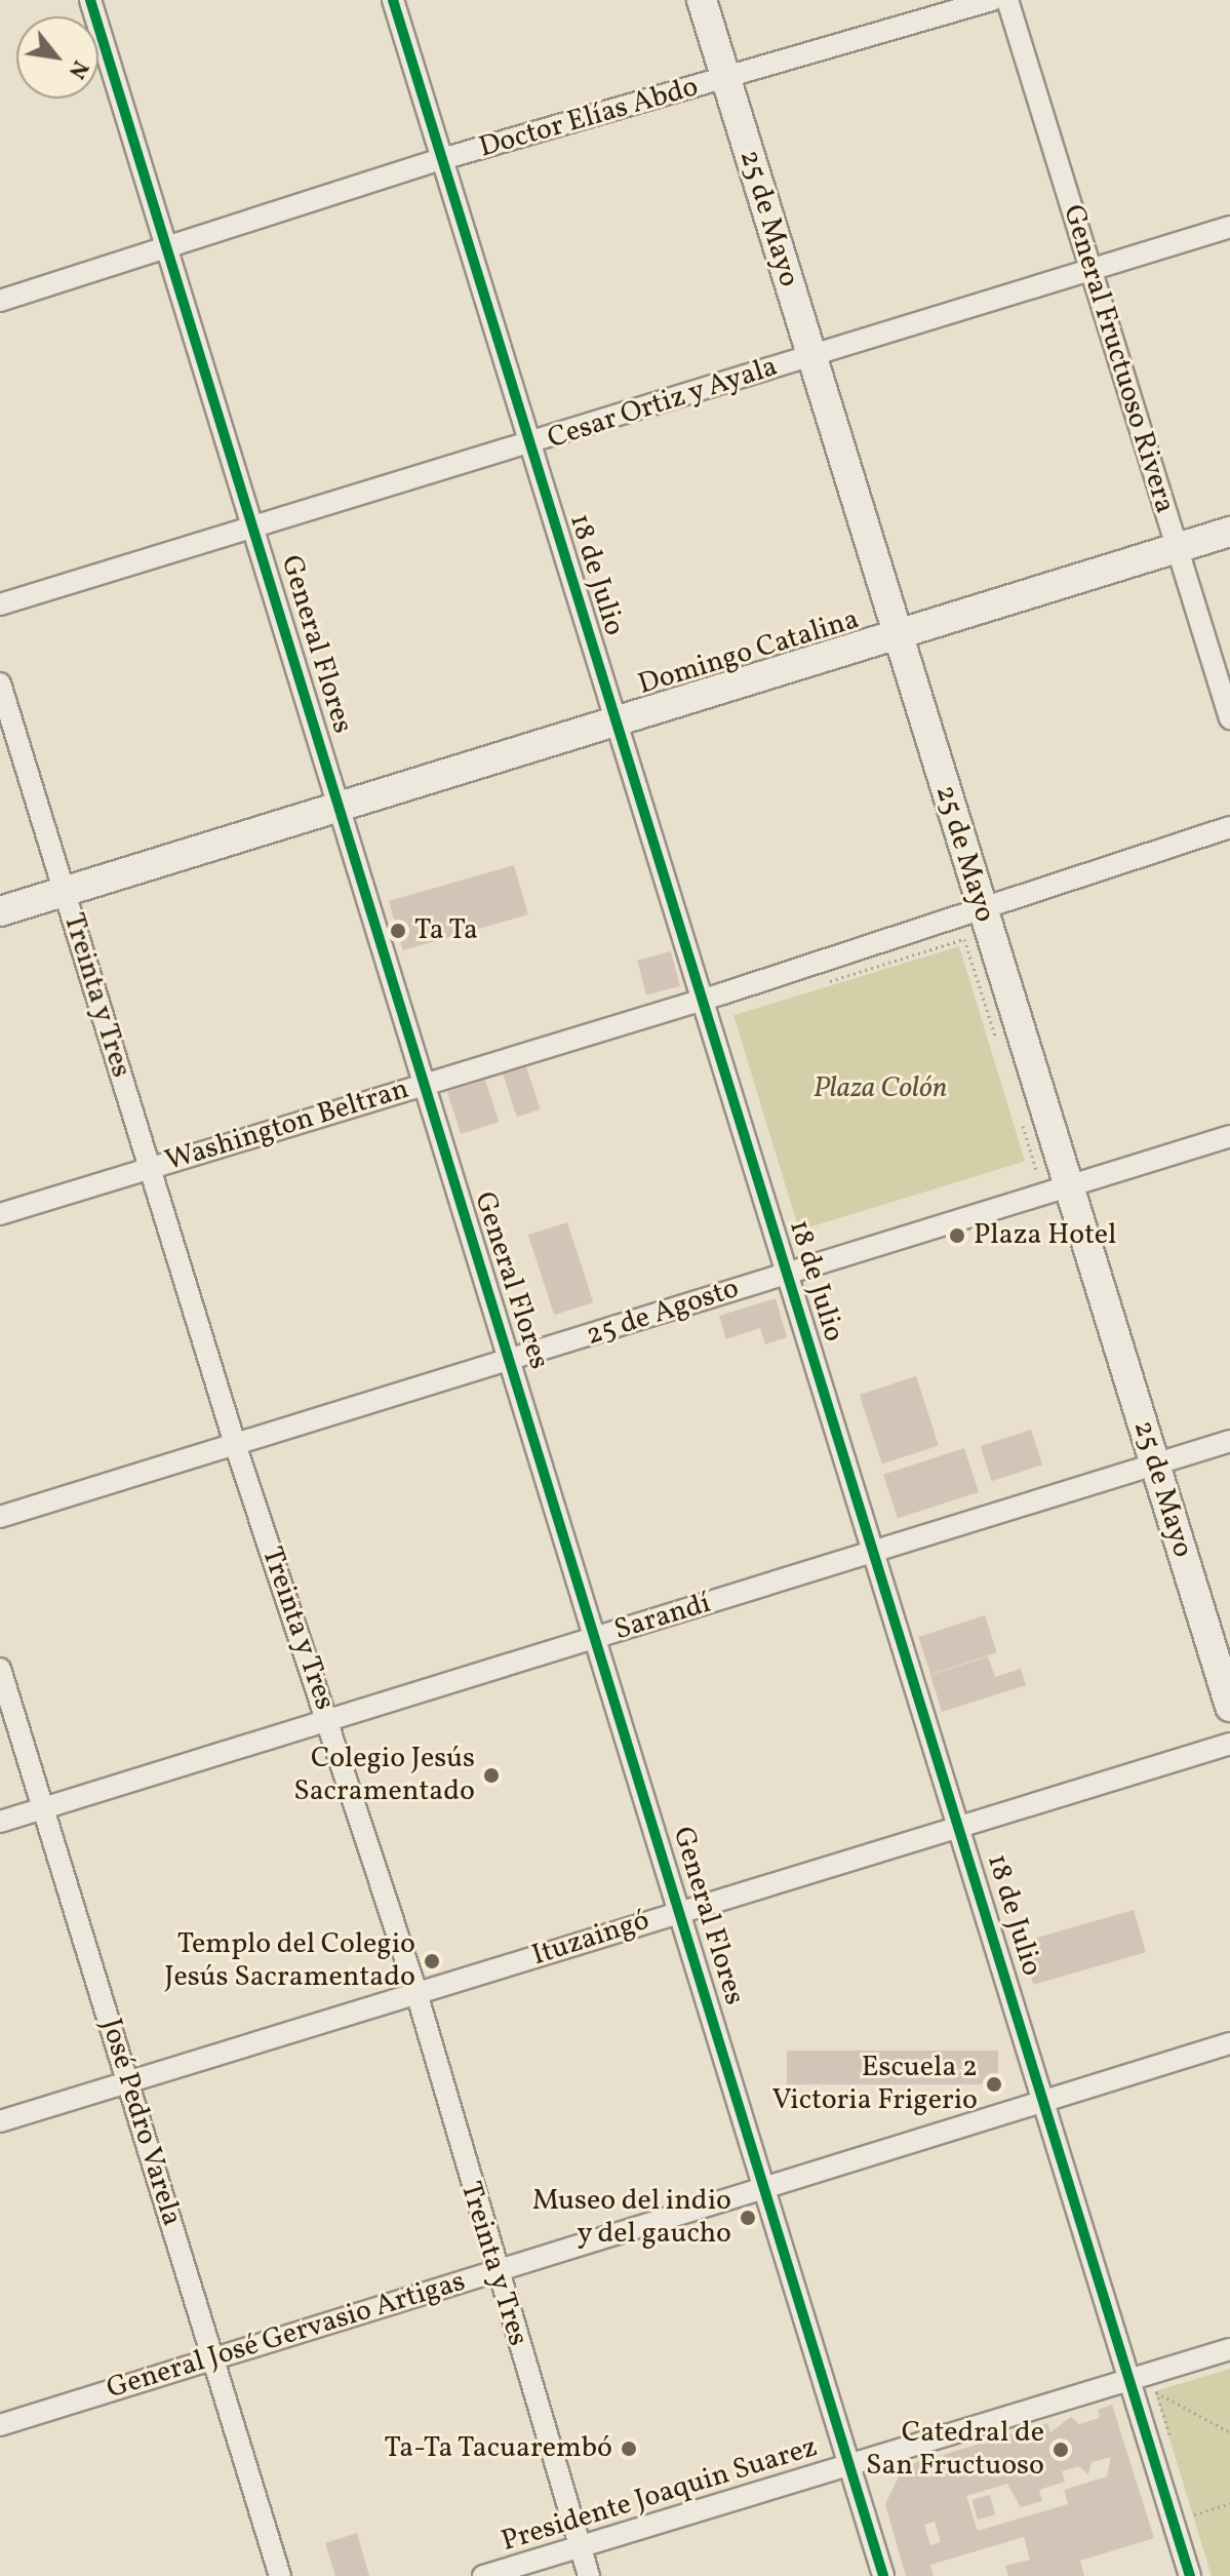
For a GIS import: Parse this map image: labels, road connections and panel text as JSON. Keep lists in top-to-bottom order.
{
  "streets": {
    "street": [
      "Doctor Elías Abdo",
      "25 de Mayo",
      "General Fructuoso Rivera",
      "Cesar Ortiz y Ayala",
      "18 de Julio",
      "General Flores",
      "Domingo Catalina",
      "Treinta y Tres",
      "Washington Beltran",
      "25 de Agosto",
      "Sarandí",
      "Ituzaingó",
      "José Pedro Varela",
      "General José Gervasio Artigas",
      "Presidente Joaquin Suarez"
    ]
  },
  "crossings": [
    ["Doctor Elías Abdo", "25 de Mayo"],
    ["Doctor Elías Abdo", "18 de Julio"],
    ["Doctor Elías Abdo", "General Flores"],
    ["25 de Mayo", "Cesar Ortiz y Ayala"],
    ["25 de Mayo", "Domingo Catalina"],
    ["25 de Mayo", "Washington Beltran"],
    ["25 de Mayo", "25 de Agosto"],
    ["25 de Mayo", "Sarandí"],
    ["General Fructuoso Rivera", "Cesar Ortiz y Ayala"],
    ["General Fructuoso Rivera", "Domingo Catalina"],
    ["Cesar Ortiz y Ayala", "18 de Julio"],
    ["Cesar Ortiz y Ayala", "General Flores"],
    ["18 de Julio", "Domingo Catalina"],
    ["18 de Julio", "Washington Beltran"],
    ["18 de Julio", "25 de Agosto"],
    ["18 de Julio", "Sarandí"],
    ["18 de Julio", "Ituzaingó"],
    ["18 de Julio", "General José Gervasio Artigas"],
    ["18 de Julio", "Presidente Joaquin Suarez"],
    ["General Flores", "Domingo Catalina"],
    ["General Flores", "Washington Beltran"],
    ["General Flores", "25 de Agosto"],
    ["General Flores", "Sarandí"],
    ["General Flores", "Ituzaingó"],
    ["General Flores", "General José Gervasio Artigas"],
    ["General Flores", "Presidente Joaquin Suarez"],
    ["Domingo Catalina", "Treinta y Tres"],
    ["Treinta y Tres", "Washington Beltran"],
    ["Treinta y Tres", "25 de Agosto"],
    ["Treinta y Tres", "Sarandí"],
    ["Treinta y Tres", "Ituzaingó"],
    ["Treinta y Tres", "General José Gervasio Artigas"],
    ["Treinta y Tres", "Presidente Joaquin Suarez"],
    ["Sarandí", "José Pedro Varela"],
    ["Ituzaingó", "José Pedro Varela"],
    ["José Pedro Varela", "General José Gervasio Artigas"]
  ],
  "parks": ["Plaza Colón"],
  "places": [
    "Ta Ta",
    "Plaza Hotel",
    "Colegio Jesús Sacramentado",
    "Templo del Colegio Jesús Sacramentado",
    "Escuela 2 Victoria Frigerio",
    "Museo del indio y del gaucho",
    "Ta-Ta Tacuarembó",
    "Catedral de San Fructuoso"
  ],
  "north": "bottom right"
}
